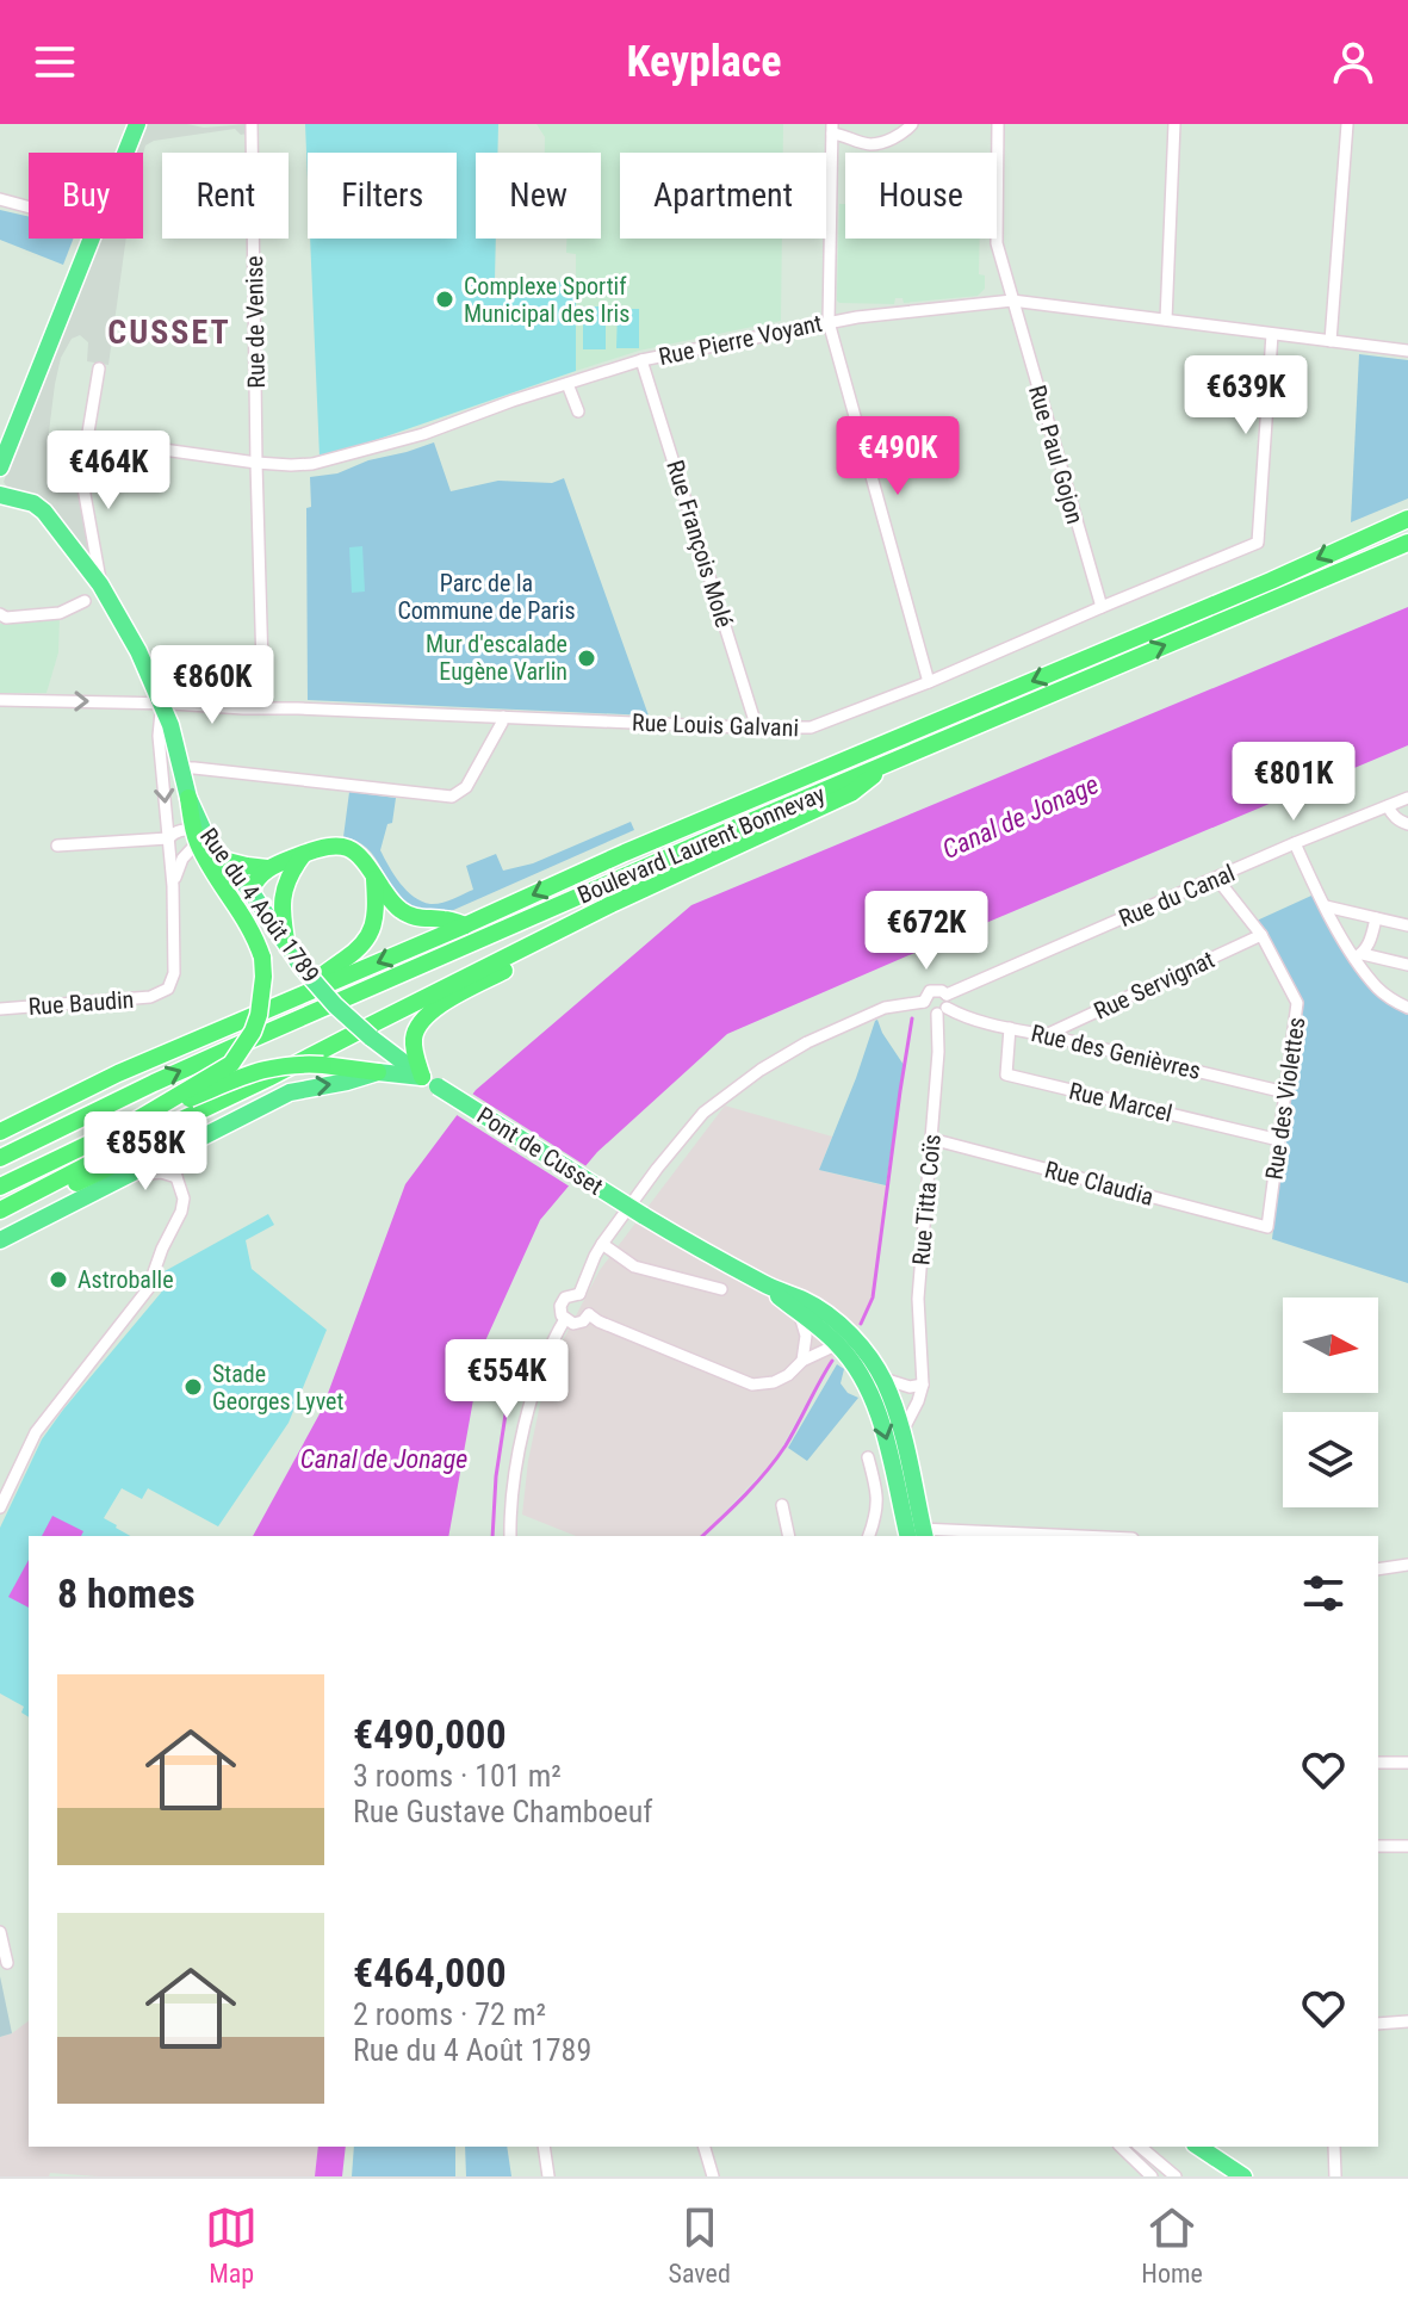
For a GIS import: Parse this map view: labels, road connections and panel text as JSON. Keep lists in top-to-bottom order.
{
  "streets": {
    "highway": ["Boulevard Laurent Bonnevay"],
    "main road": ["Rue du 4 Août 1789", "Pont de Cusset"],
    "street": [
      "Rue de Venise",
      "Rue Pierre Voyant",
      "Rue Paul Gojon",
      "Rue François Molé",
      "Rue Louis Galvani",
      "Rue du Canal",
      "Rue Servignat",
      "Rue Baudin",
      "Rue des Genièvres",
      "Rue des Violettes",
      "Rue Marcel",
      "Rue Claudia",
      "Rue Titta Coïs"
    ]
  },
  "crossings": [
    ["Rue de Venise", "Rue Pierre Voyant"],
    ["Rue de Venise", "Rue Louis Galvani"],
    ["Rue Pierre Voyant", "Rue Paul Gojon"],
    ["Rue Pierre Voyant", "Rue François Molé"],
    ["Rue Pierre Voyant", "Rue Louis Galvani"],
    ["Rue Pierre Voyant", "Rue du 4 Août 1789"],
    ["Rue Paul Gojon", "Rue Louis Galvani"],
    ["Rue François Molé", "Rue Louis Galvani"],
    ["Rue Louis Galvani", "Rue du 4 Août 1789"],
    ["Rue du Canal", "Rue des Genièvres"],
    ["Rue du Canal", "Rue des Violettes"],
    ["Rue du Canal", "Rue Titta Coïs"],
    ["Rue du 4 Août 1789", "Pont de Cusset"],
    ["Rue Servignat", "Rue des Genièvres"],
    ["Rue Servignat", "Rue des Violettes"],
    ["Rue des Genièvres", "Rue des Violettes"],
    ["Rue des Genièvres", "Rue Marcel"],
    ["Rue des Genièvres", "Rue Titta Coïs"],
    ["Rue des Violettes", "Rue Marcel"],
    ["Rue des Violettes", "Rue Claudia"],
    ["Rue Claudia", "Rue Titta Coïs"]
  ],
  "districts": ["CUSSET"],
  "water": ["Canal de Jonage"],
  "parks": ["Parc de la Commune de Paris"],
  "places": [
    "Complexe Sportif Municipal des Iris",
    "Mur d'escalade Eugène Varlin",
    "Astroballe",
    "Stade Georges Lyvet"
  ],
  "north": "right",
  "page": {
    "header": "Keyplace",
    "chip": [
      "Buy",
      "Rent",
      "Filters",
      "New",
      "Apartment",
      "House"
    ],
    "price": [
      "€639K",
      "€490K",
      "€464K",
      "€860K",
      "€801K",
      "€672K",
      "€858K",
      "€554K"
    ],
    "heading": "8 homes",
    "list": [
      {
        "name": "€490,000",
        "note": "3 rooms · 101 m² · Rue Gustave Chamboeuf"
      },
      {
        "name": "€464,000",
        "note": "2 rooms · 72 m² · Rue du 4 Août 1789"
      }
    ],
    "tabs": ["Map", "Saved", "Home"]
  }
}
